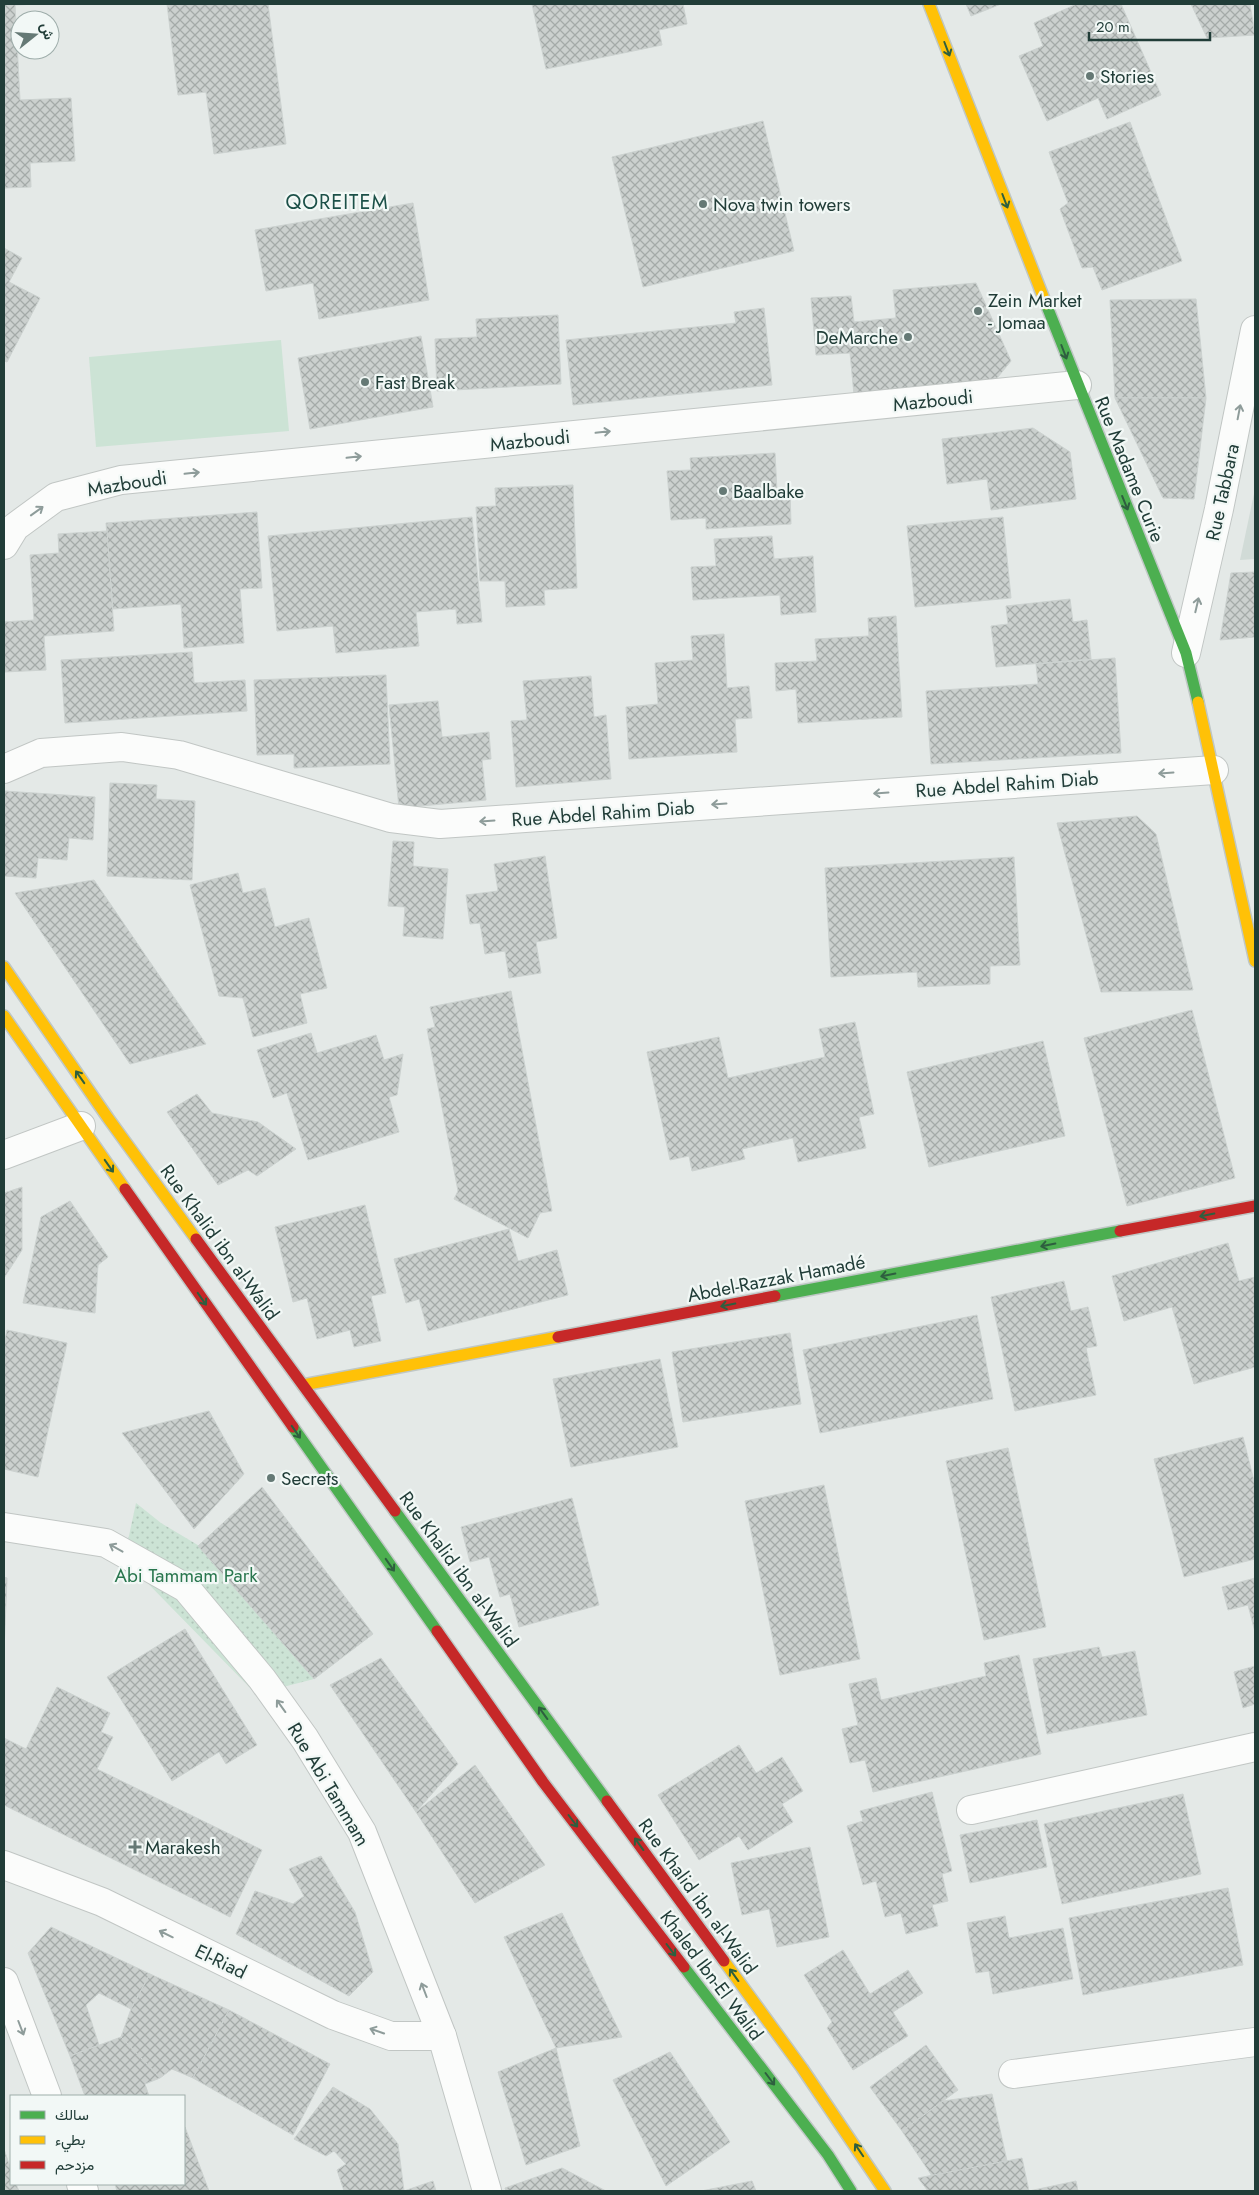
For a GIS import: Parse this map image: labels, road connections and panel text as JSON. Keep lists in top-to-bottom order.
{
  "streets": {
    "main road": [
      "Rue Madame Curie",
      "Rue Khalid ibn al-Walid",
      "Abdel-Razzak Hamadé",
      "Khaled Ibn-El Walid"
    ],
    "street": [
      "Mazboudi",
      "Rue Tabbara",
      "Rue Abdel Rahim Diab",
      "Rue Abi Tammam",
      "El-Riad"
    ]
  },
  "crossings": [
    ["Mazboudi", "Rue Madame Curie"],
    ["Rue Madame Curie", "Rue Tabbara"],
    ["Rue Madame Curie", "Rue Abdel Rahim Diab"],
    ["Rue Khalid ibn al-Walid", "Abdel-Razzak Hamadé"],
    ["Rue Abi Tammam", "El-Riad"]
  ],
  "one_way": [
    "Mazboudi",
    "Rue Madame Curie",
    "Rue Tabbara",
    "Rue Abdel Rahim Diab",
    "Rue Khalid ibn al-Walid",
    "Abdel-Razzak Hamadé",
    "Rue Abi Tammam",
    "El-Riad",
    "Khaled Ibn-El Walid"
  ],
  "districts": ["QOREITEM"],
  "parks": ["Abi Tammam Park"],
  "places": {
    "other": [
      "Stories",
      "Nova twin towers",
      "Zein Market - Jomaa",
      "DeMarche",
      "Fast Break",
      "Baalbake",
      "Secrets"
    ],
    "health": ["Marakesh"]
  },
  "legend": ["سالك", "بطيء", "مزدحم"],
  "scale_bar": "20 m",
  "north": "right"
}
